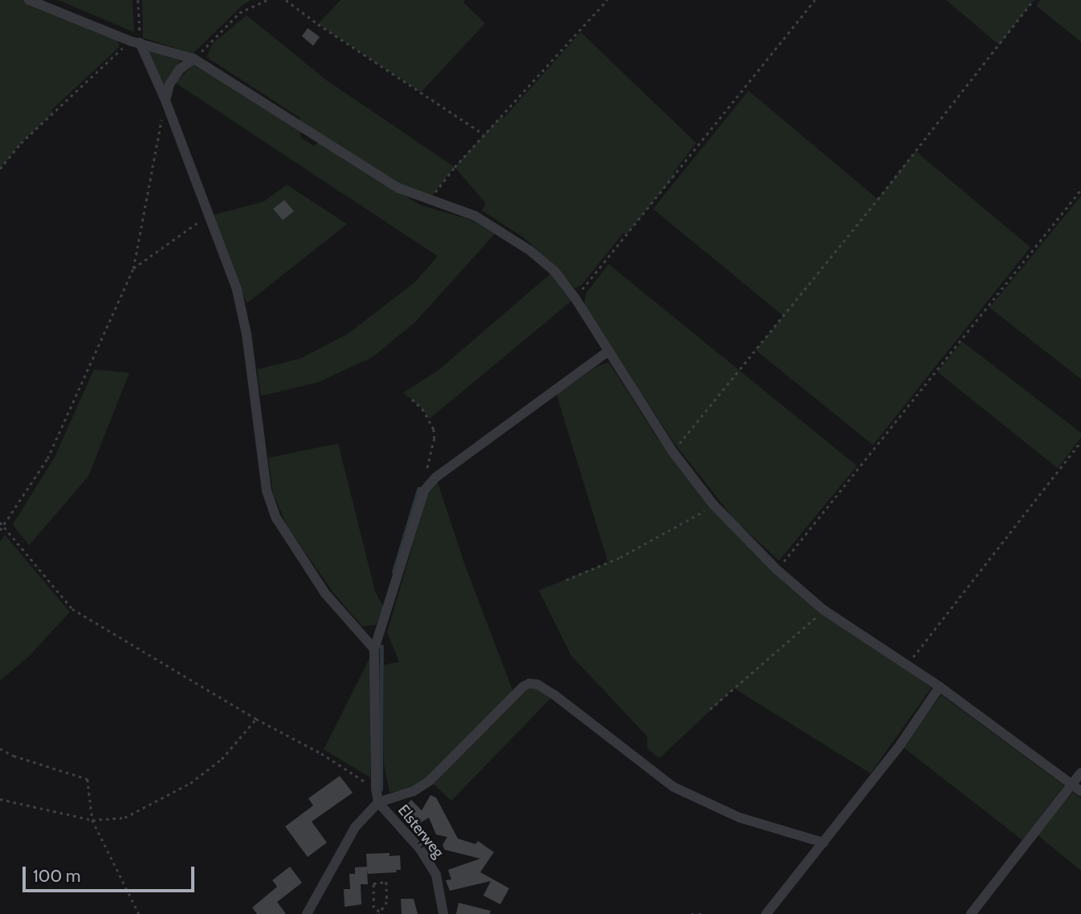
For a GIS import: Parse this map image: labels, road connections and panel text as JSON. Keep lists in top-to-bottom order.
{
  "streets": {
    "street": ["Elsterweg"]
  },
  "scale_bar": "100 m"
}
